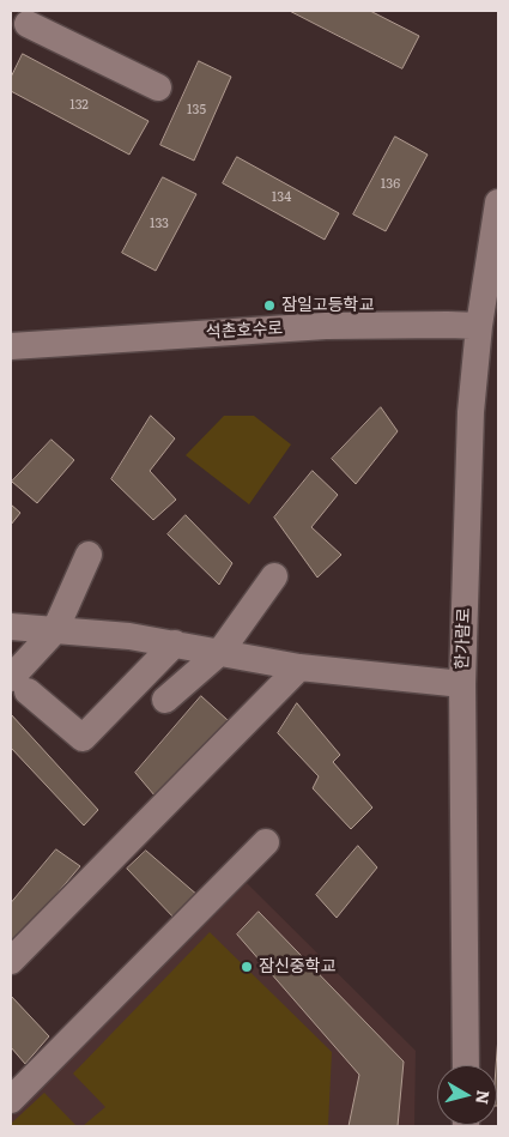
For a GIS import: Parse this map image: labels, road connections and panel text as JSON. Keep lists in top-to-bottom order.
{
  "streets": {
    "street": ["석촌호수로", "한가람로"]
  },
  "crossings": [
    ["석촌호수로", "한가람로"]
  ],
  "places": ["잠일고등학교", "잠신중학교"],
  "house_numbers": [
    "132",
    "135",
    "136",
    "134",
    "133"
  ],
  "north": "right"
}
